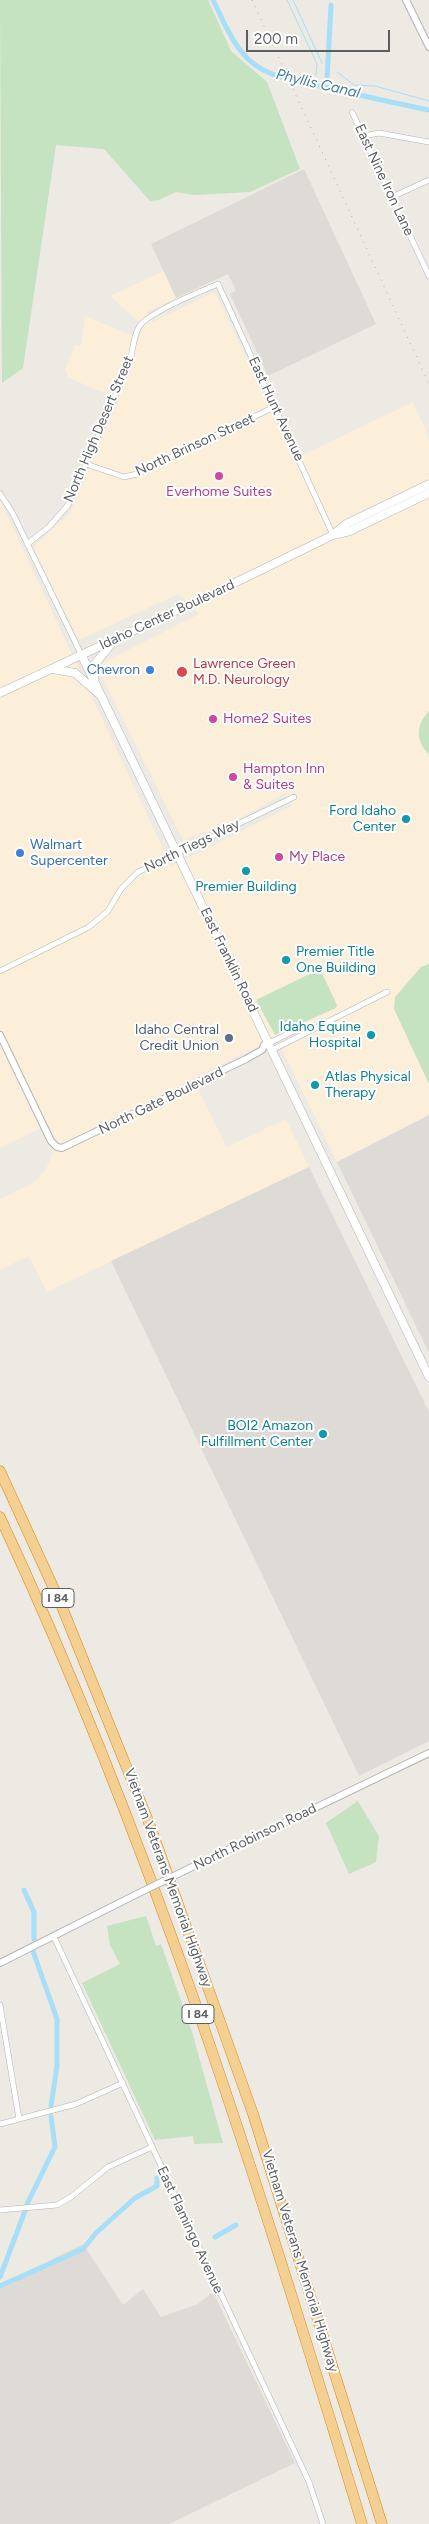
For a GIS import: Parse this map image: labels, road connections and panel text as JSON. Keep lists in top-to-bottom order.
{
  "streets": {
    "highway": ["I 84", "Vietnam Veterans Memorial Highway"],
    "main road": ["Idaho Center Boulevard", "East Franklin Road"],
    "street": [
      "East Nine Iron Lane",
      "East Hunt Avenue",
      "North High Desert Street",
      "North Brinson Street",
      "North Tiegs Way",
      "North Gate Boulevard",
      "North Robinson Road",
      "East Flamingo Avenue"
    ]
  },
  "crossings": [
    ["East Hunt Avenue", "North High Desert Street"],
    ["East Hunt Avenue", "North Brinson Street"],
    ["East Hunt Avenue", "Idaho Center Boulevard"],
    ["North High Desert Street", "North Brinson Street"],
    ["North High Desert Street", "East Franklin Road"],
    ["Idaho Center Boulevard", "East Franklin Road"],
    ["North Tiegs Way", "East Franklin Road"],
    ["East Franklin Road", "North Gate Boulevard"],
    ["North Robinson Road", "East Flamingo Avenue"]
  ],
  "water": ["Phyllis Canal"],
  "places": [
    "Everhome Suites",
    "Chevron",
    "Lawrence Green M.D. Neurology",
    "Home2 Suites",
    "Hampton Inn & Suites",
    "Ford Idaho Center",
    "Walmart Supercenter",
    "My Place",
    "Premier Building",
    "Premier Title One Building",
    "Idaho Equine Hospital",
    "Idaho Central Credit Union",
    "Atlas Physical Therapy",
    "BOI2 Amazon Fulfillment Center"
  ],
  "scale_bar": "200 m"
}
